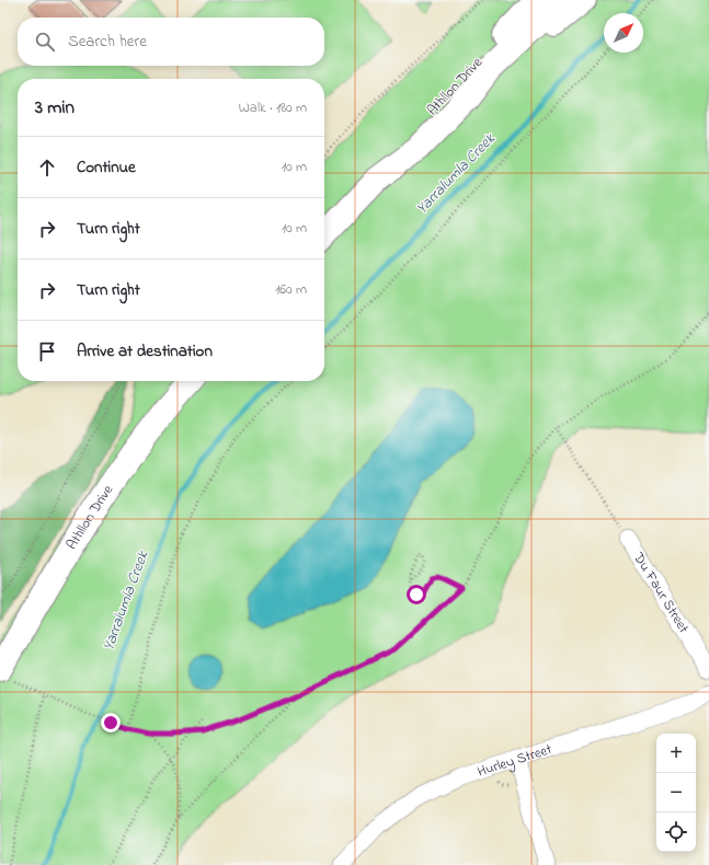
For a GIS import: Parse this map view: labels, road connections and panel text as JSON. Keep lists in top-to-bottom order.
{
  "streets": {
    "main road": ["Athllon Drive"],
    "street": ["Du Faur Street", "Hurley Street"]
  },
  "water": ["Yarralumla Creek"],
  "north": "top right",
  "page": {
    "search": "Search here",
    "heading": ["3 min", "Walk · 180 m"],
    "list": [
      ["Continue", "10 m"],
      ["Turn right", "10 m"],
      ["Turn right", "160 m"],
      "Arrive at destination"
    ],
    "map_buttons": ["+", "−"]
  }
}
